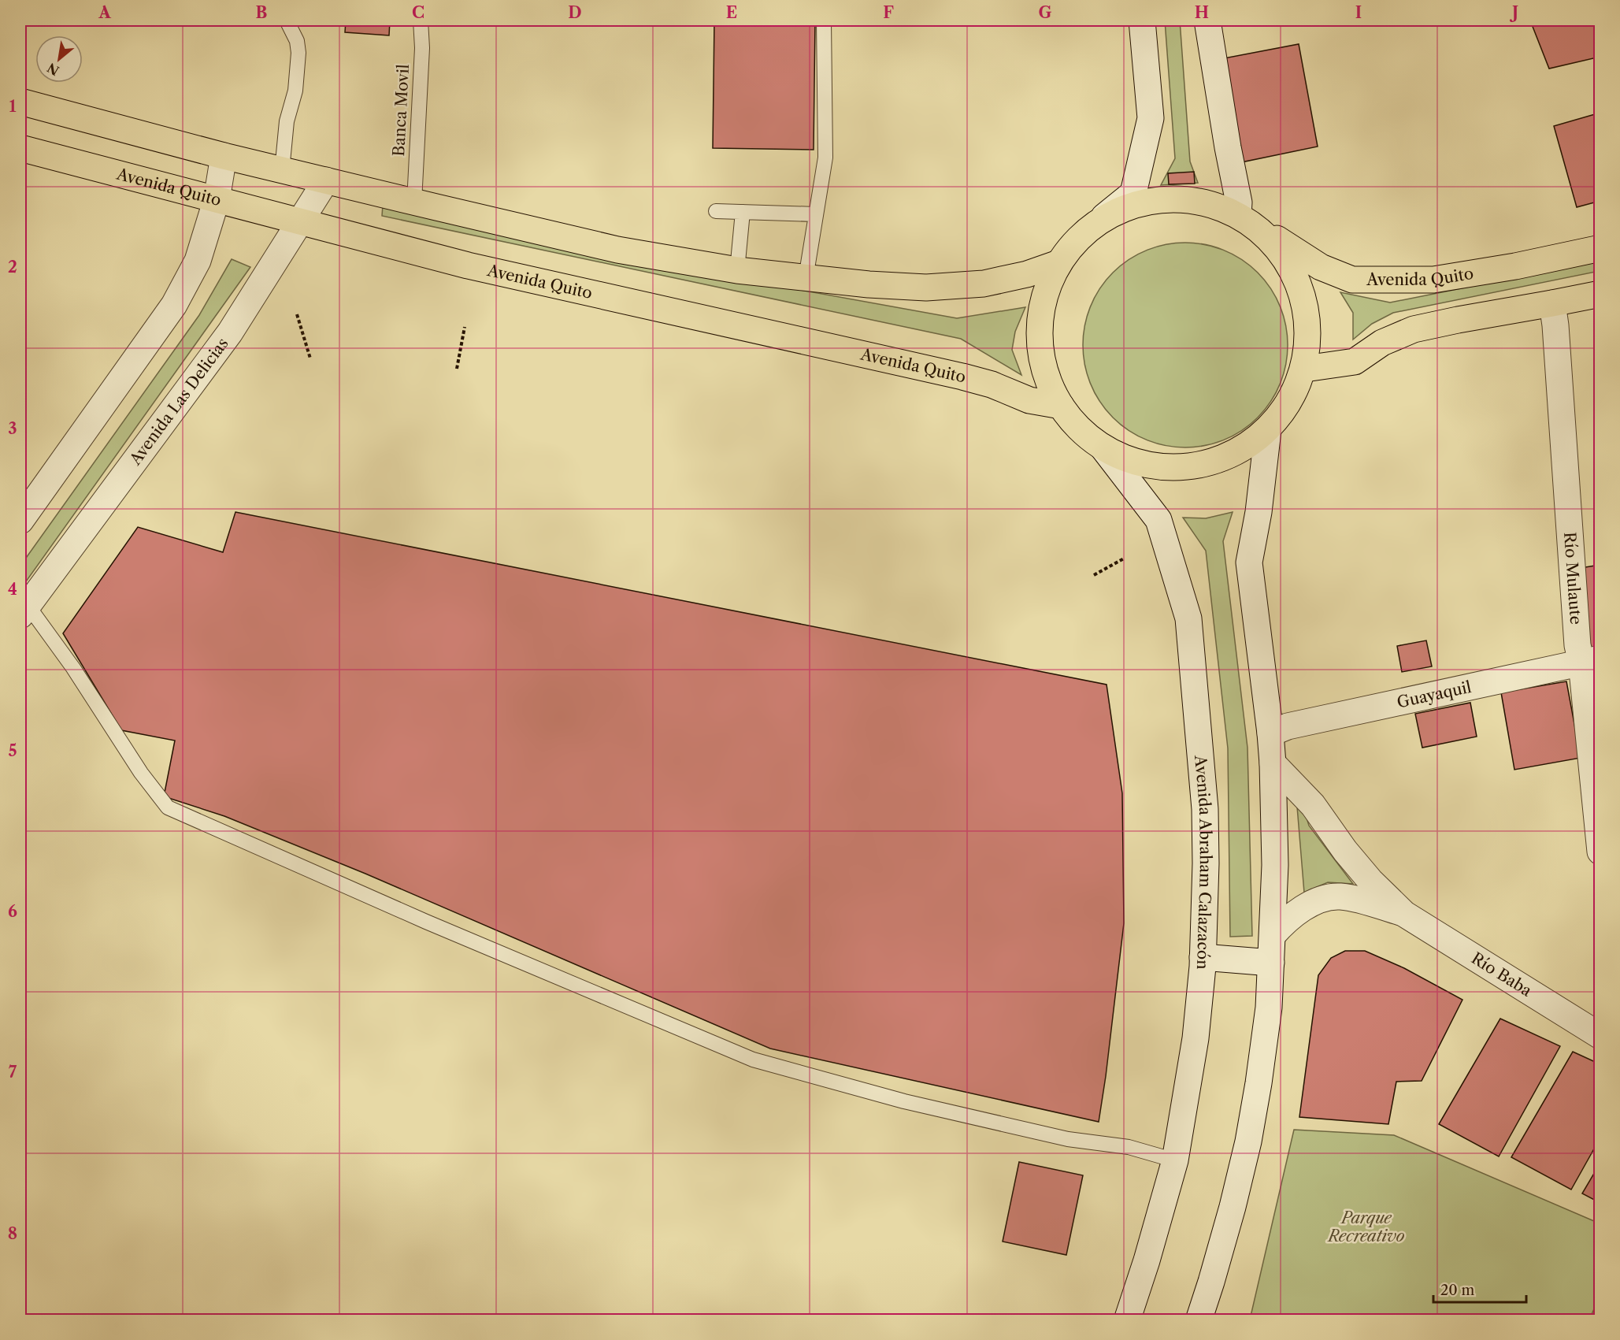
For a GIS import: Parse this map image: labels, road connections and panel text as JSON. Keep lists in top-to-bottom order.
{
  "streets": {
    "main road": ["Avenida Quito"],
    "street": [
      "Avenida Las Delicias",
      "Río Mulaute",
      "Guayaquil",
      "Avenida Abraham Calazacón",
      "Río Baba"
    ],
    "lane": ["Banca Movil"]
  },
  "crossings": [
    ["Avenida Quito", "Avenida Las Delicias"],
    ["Río Mulaute", "Guayaquil"]
  ],
  "parks": ["Parque Recreativo"],
  "scale_bar": "20 m",
  "north": "bottom left",
  "grid": {
    "columns": [
      "A",
      "B",
      "C",
      "D",
      "E",
      "F",
      "G",
      "H",
      "I",
      "J"
    ],
    "rows": [
      "1",
      "2",
      "3",
      "4",
      "5",
      "6",
      "7",
      "8"
    ]
  }
}
